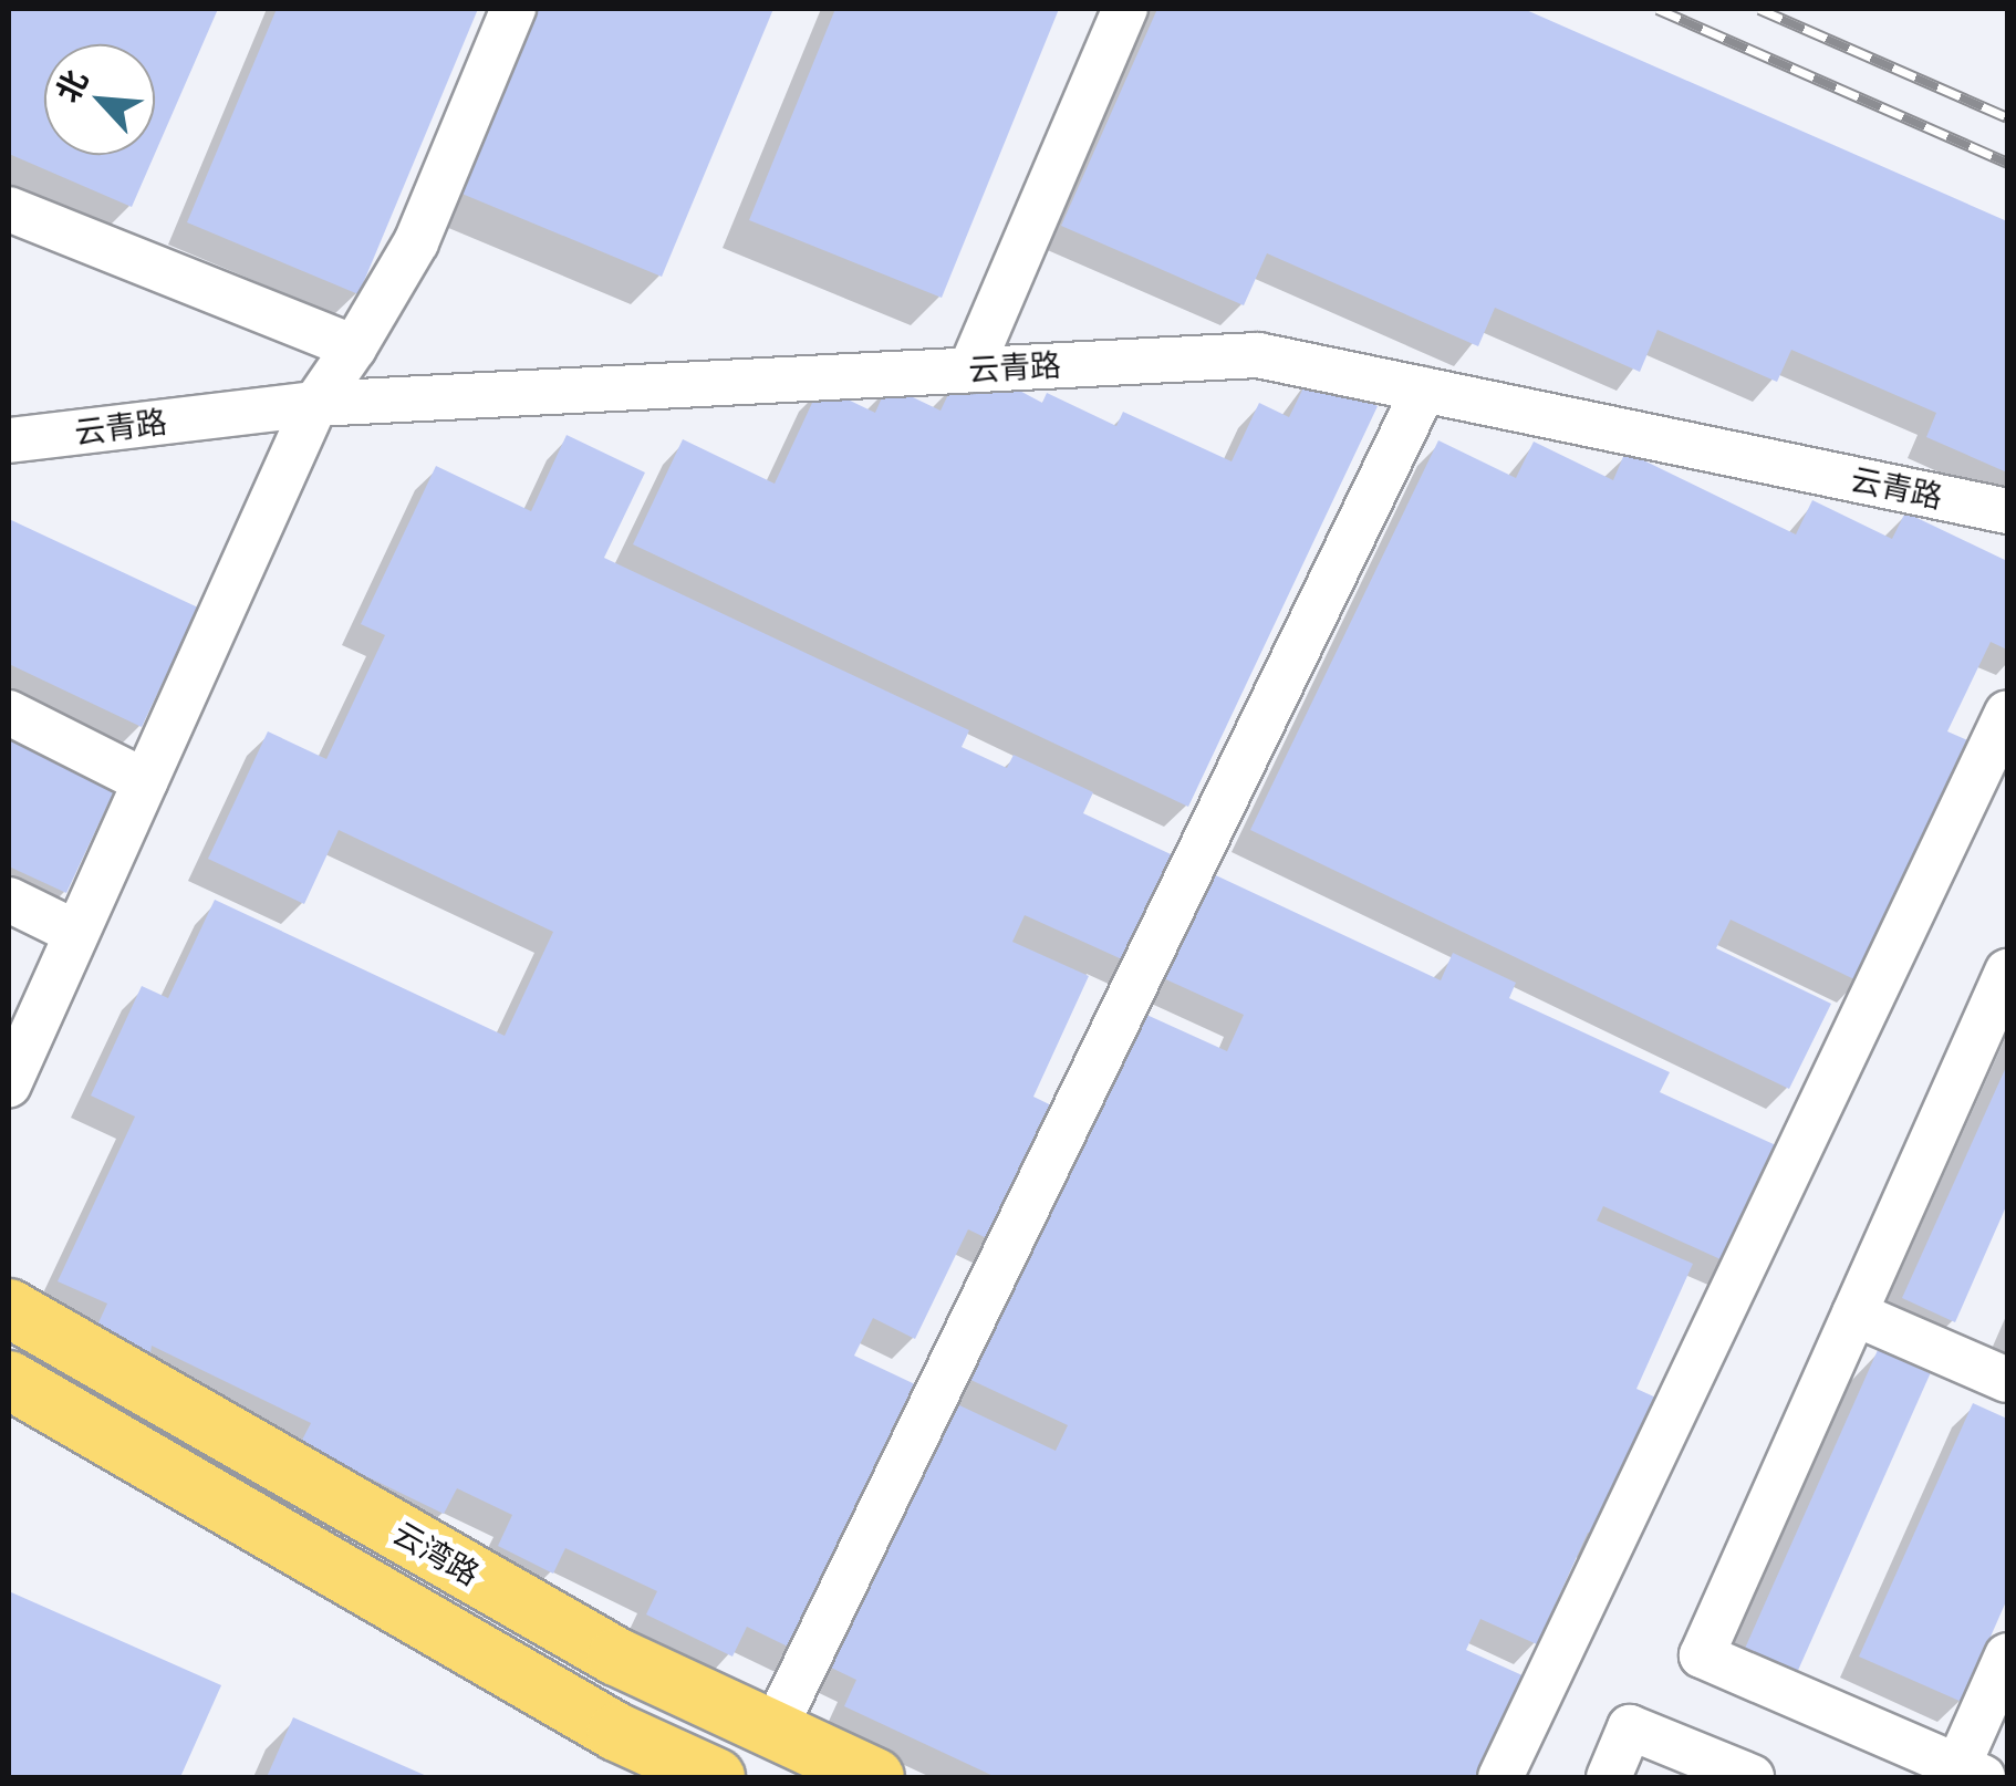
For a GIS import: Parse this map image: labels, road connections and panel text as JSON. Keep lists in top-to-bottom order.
{
  "streets": {
    "main road": ["云湾路"],
    "street": ["云青路"]
  },
  "north": "top left"
}
